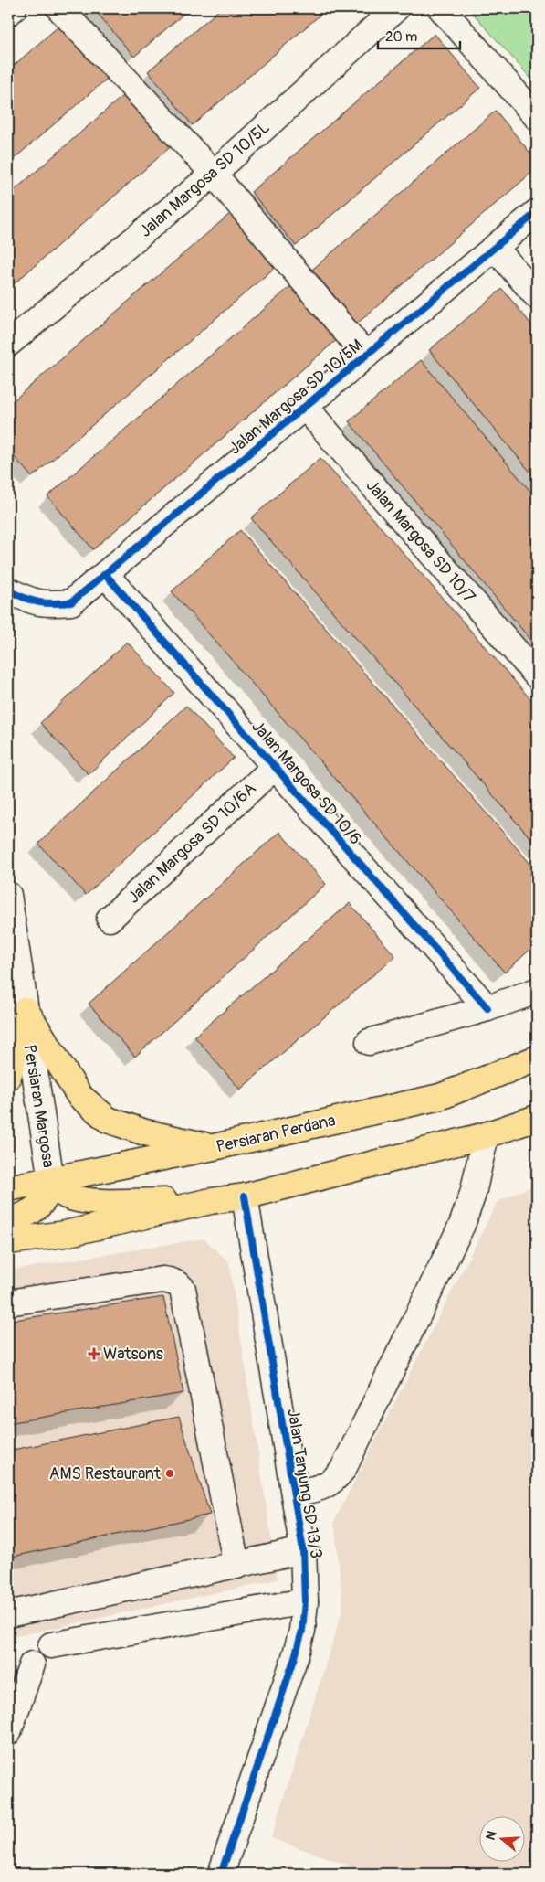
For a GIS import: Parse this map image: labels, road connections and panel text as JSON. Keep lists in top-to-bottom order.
{
  "streets": {
    "main road": ["Persiaran Perdana"],
    "street": [
      "Jalan Margosa SD 10/5L",
      "Jalan Margosa SD 10/5M",
      "Jalan Margosa SD 10/7",
      "Jalan Margosa SD 10/6",
      "Jalan Margosa SD 10/6A",
      "Persiaran Margosa",
      "Jalan Tanjung SD 13/3"
    ]
  },
  "crossings": [
    ["Jalan Margosa SD 10/5M", "Jalan Margosa SD 10/7"],
    ["Jalan Margosa SD 10/5M", "Jalan Margosa SD 10/6"],
    ["Jalan Margosa SD 10/6", "Jalan Margosa SD 10/6A"],
    ["Persiaran Margosa", "Persiaran Perdana"]
  ],
  "places": {
    "health": ["Watsons"],
    "other": ["AMS Restaurant"]
  },
  "scale_bar": "20 m",
  "north": "left"
}
